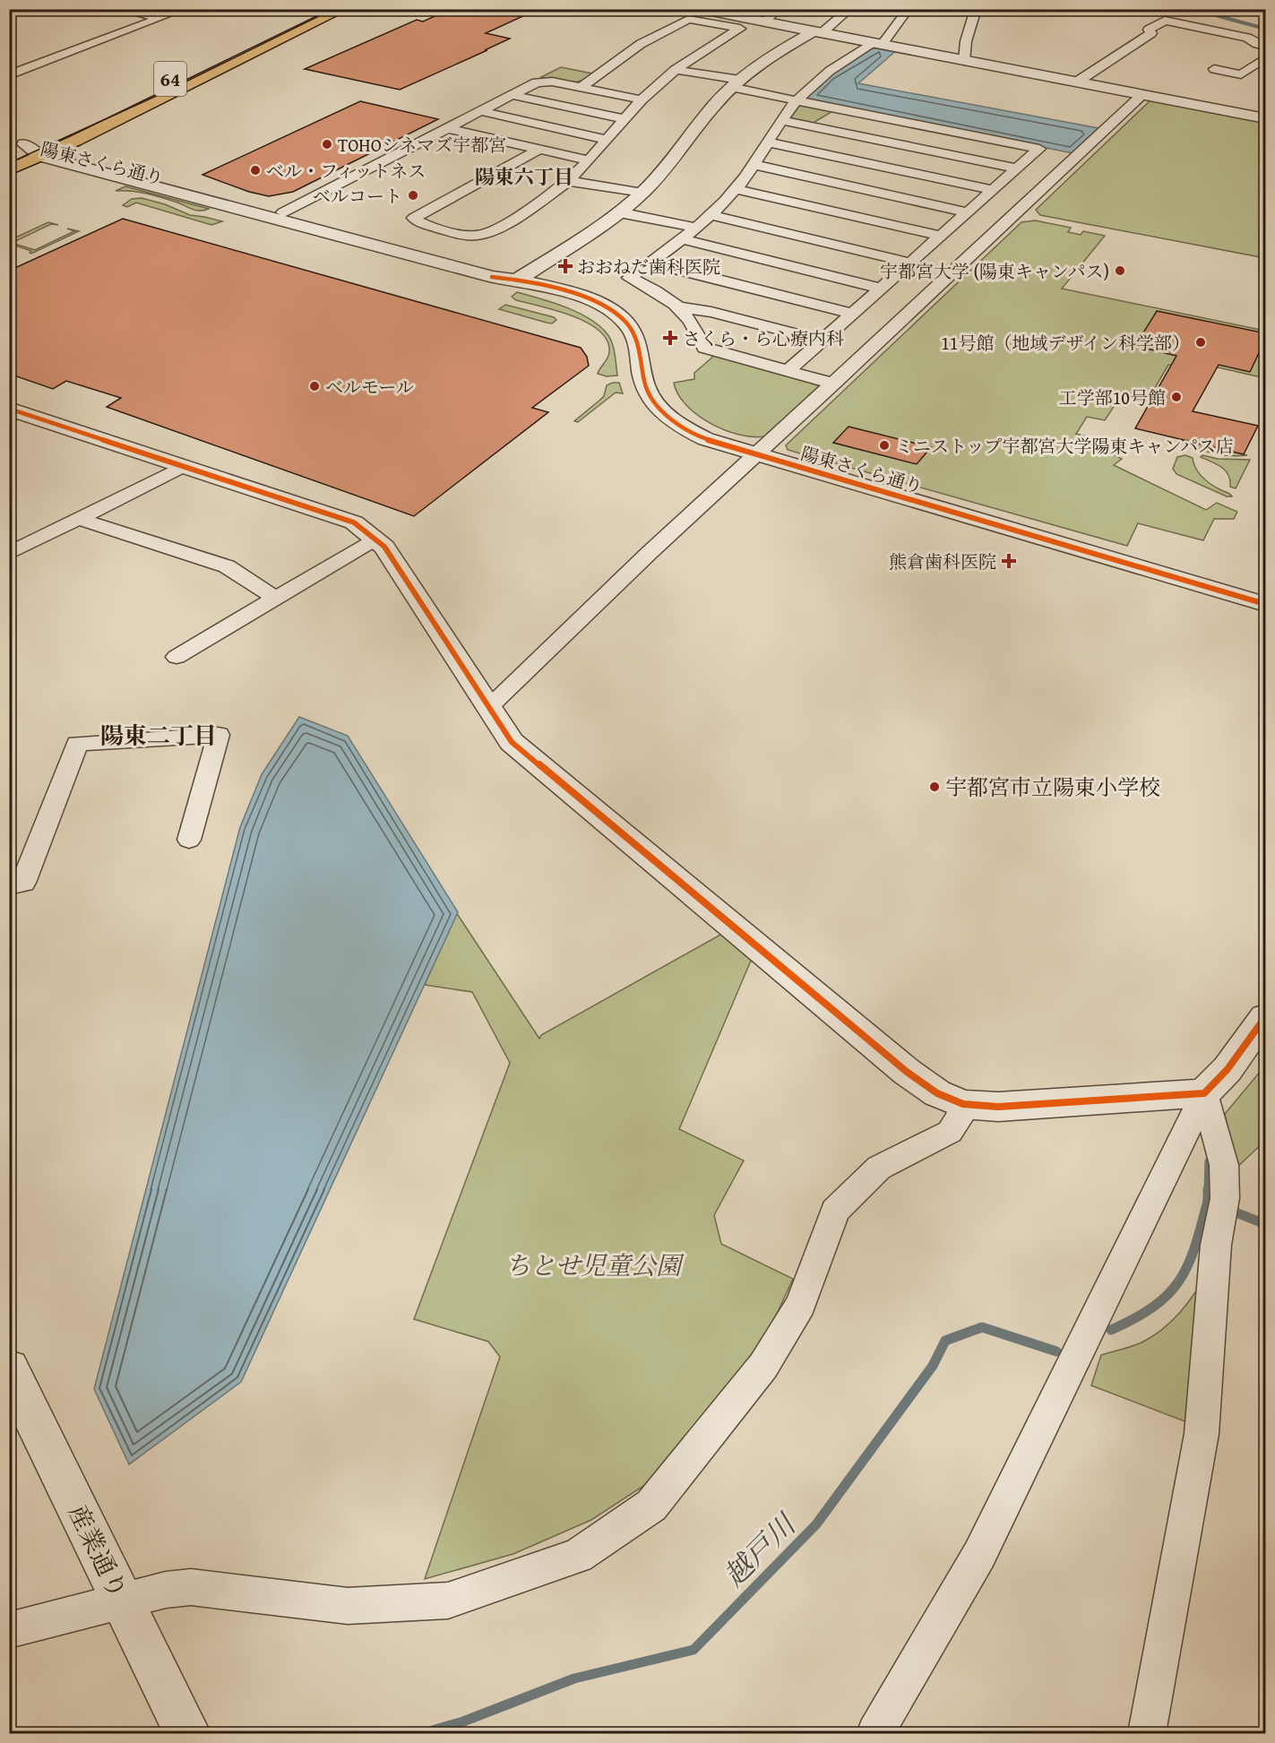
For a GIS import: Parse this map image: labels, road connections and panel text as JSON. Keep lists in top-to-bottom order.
{
  "streets": {
    "main road": ["64"],
    "street": ["陽東さくら通り", "産業通り"]
  },
  "crossings": [
    ["64", "陽東さくら通り"]
  ],
  "districts": ["陽東六丁目", "陽東二丁目"],
  "water": ["越戸川"],
  "parks": ["ちとせ児童公園"],
  "places": {
    "other": [
      "TOHOシネマズ宇都宮",
      "ベル・フィットネス",
      "ベルコート",
      "宇都宮大学 (陽東キャンパス)",
      "11号館（地域デザイン科学部）",
      "ベルモール",
      "工学部10号館",
      "ミニストップ宇都宮大学陽東キャンパス店",
      "宇都宮市立陽東小学校"
    ],
    "health": ["おおねだ歯科医院", "さくら・ら心療内科", "熊倉歯科医院"]
  }
}
